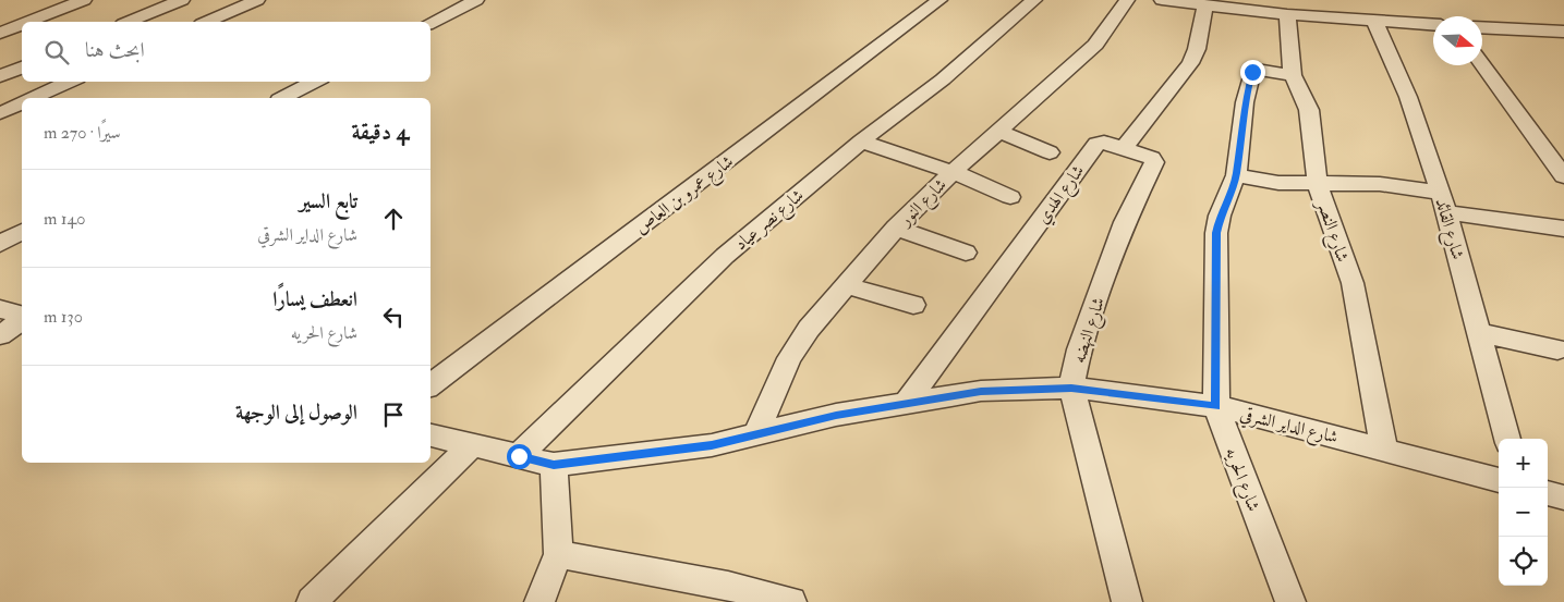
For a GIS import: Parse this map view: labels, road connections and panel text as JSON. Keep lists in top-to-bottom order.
{
  "streets": {
    "street": [
      "شارع عمرو بن العاص",
      "شارع الهدي",
      "شارع النور",
      "شارع نصر عياد",
      "شارع القائد",
      "شارع النصر",
      "شارع النهضه",
      "شارع الداير الشرقي",
      "شارع الحريه"
    ]
  },
  "crossings": [
    ["شارع الهدي", "شارع النهضه"],
    ["شارع الهدي", "شارع الداير الشرقي"],
    ["شارع النور", "شارع الداير الشرقي"],
    ["شارع نصر عياد", "شارع الداير الشرقي"],
    ["شارع النصر", "شارع الداير الشرقي"],
    ["شارع النصر", "شارع الحريه"],
    ["شارع النهضه", "شارع الداير الشرقي"],
    ["شارع الداير الشرقي", "شارع الحريه"]
  ],
  "north": "right",
  "page": {
    "search": "ابحث هنا",
    "heading": ["4 دقيقة", "سيرًا · 270 m"],
    "list": [
      ["تابع السير", "شارع الداير الشرقي", "140 m"],
      ["انعطف يسارًا", "شارع الحريه", "130 m"],
      "الوصول إلى الوجهة"
    ],
    "map_buttons": ["+", "−"]
  }
}
